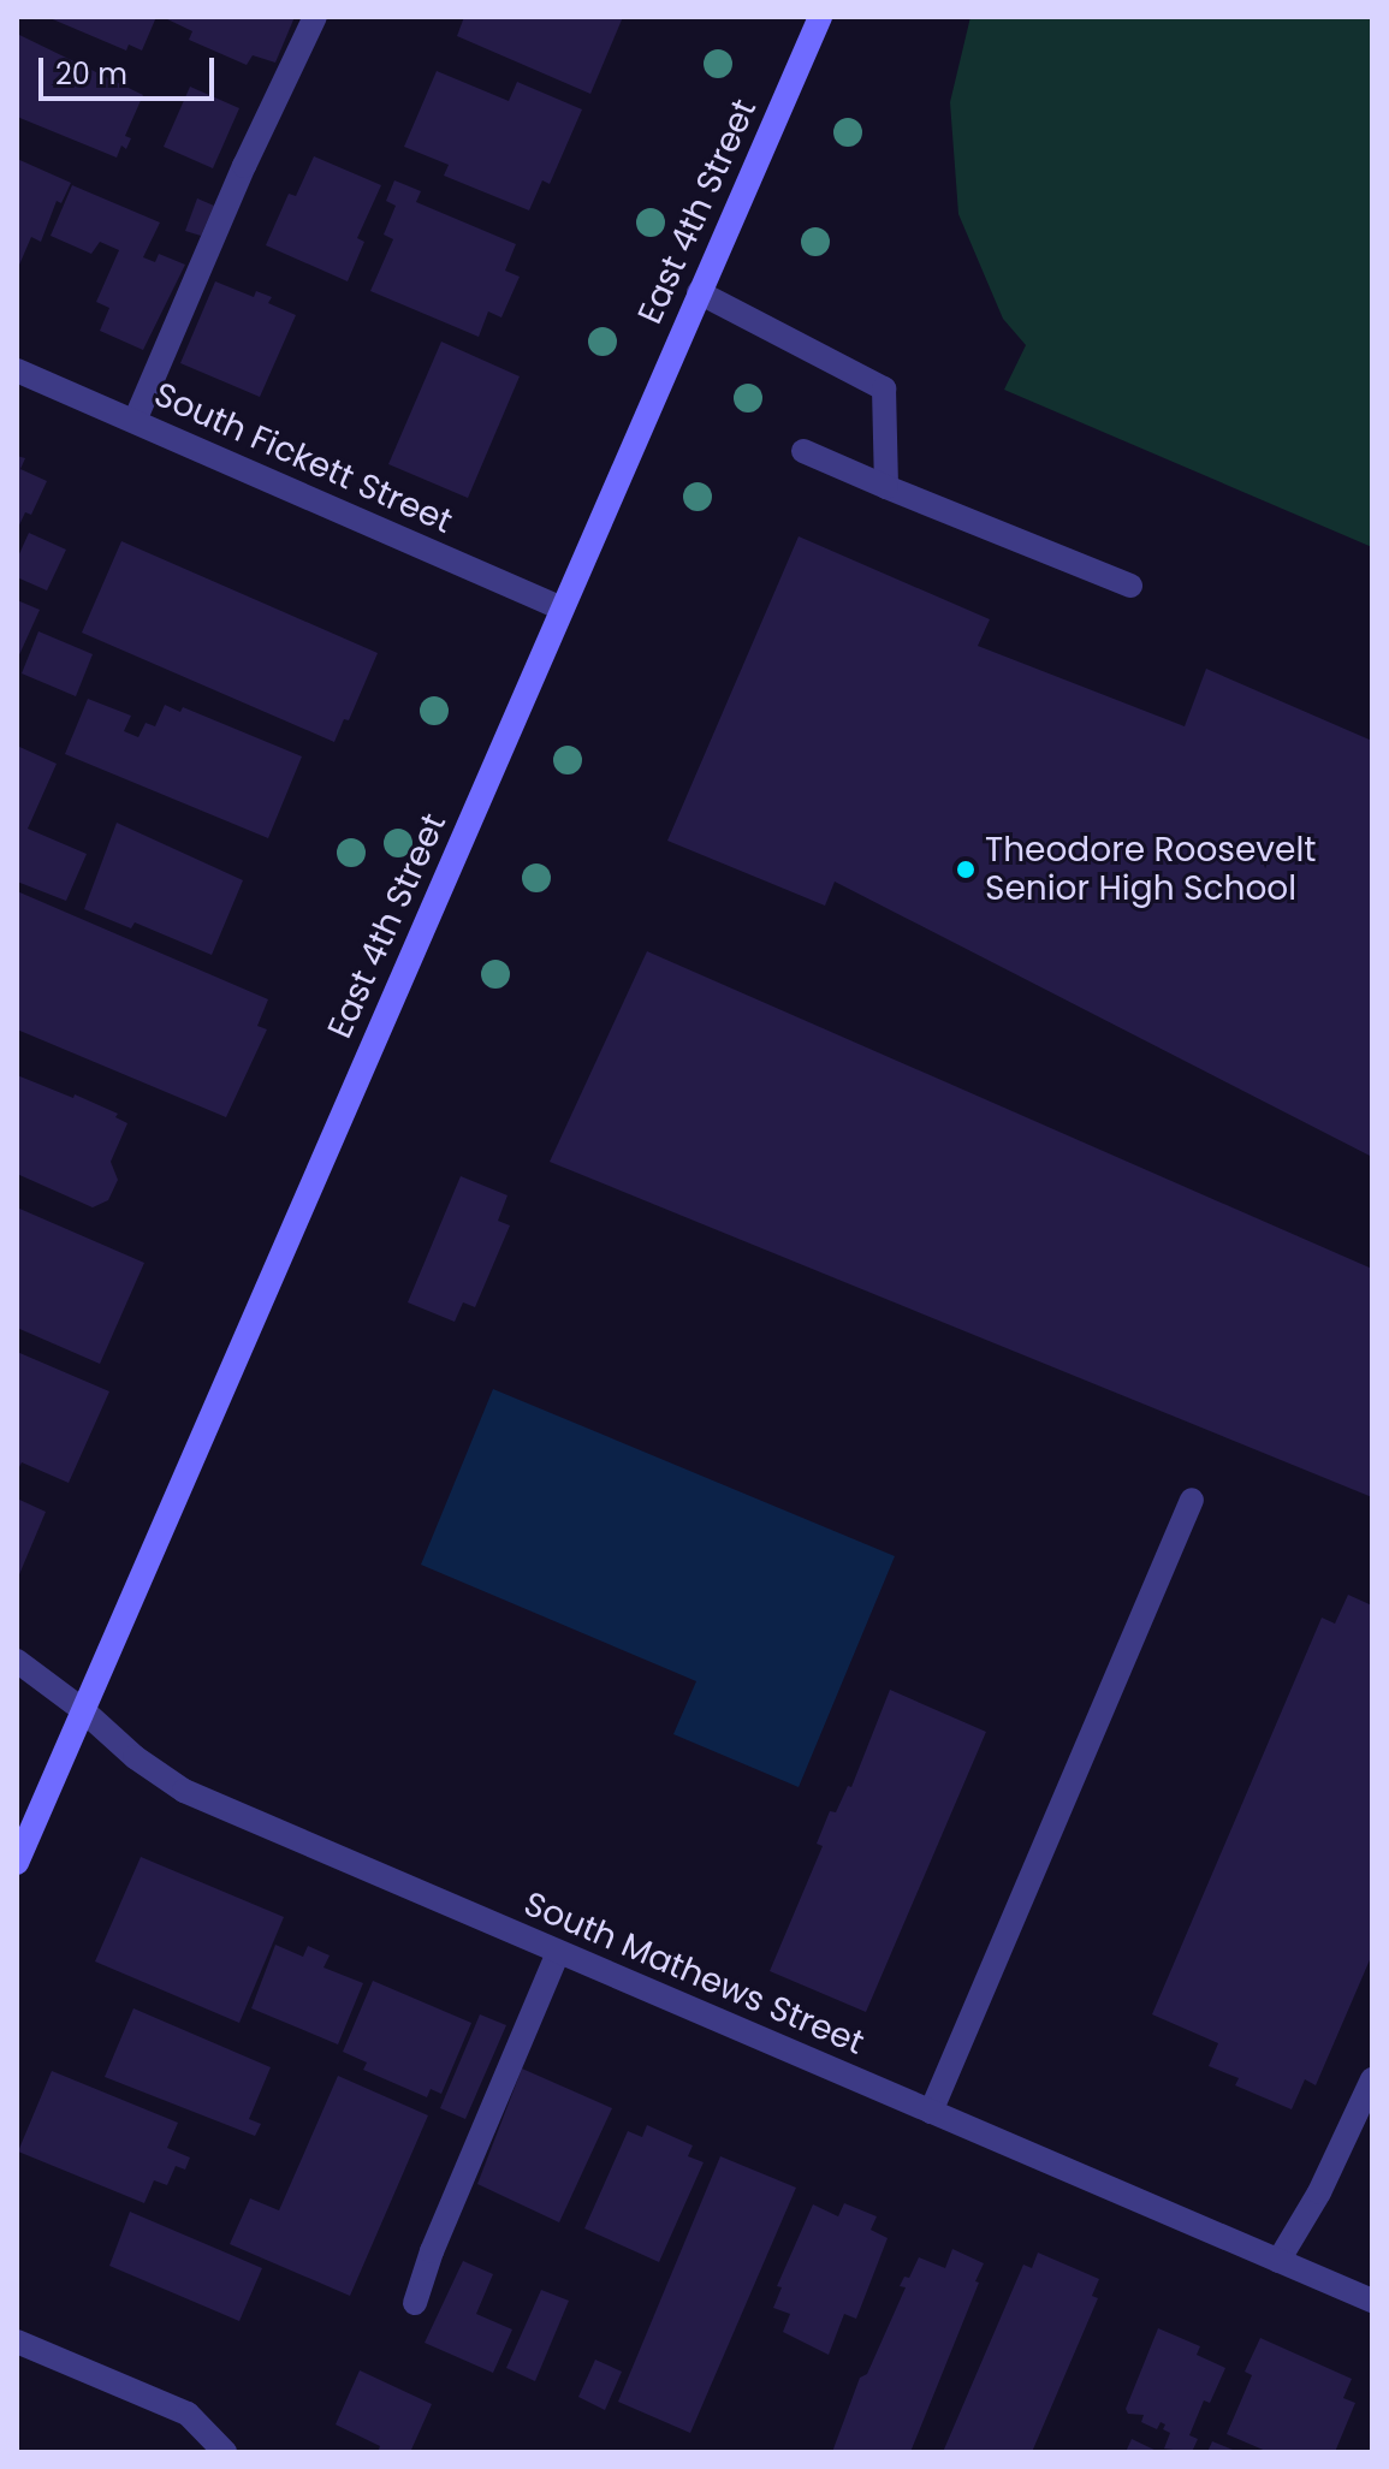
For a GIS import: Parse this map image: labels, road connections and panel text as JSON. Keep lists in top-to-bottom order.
{
  "streets": {
    "main road": ["East 4th Street"],
    "street": ["South Fickett Street", "South Mathews Street"]
  },
  "crossings": [
    ["East 4th Street", "South Fickett Street"],
    ["East 4th Street", "South Mathews Street"]
  ],
  "places": ["Theodore Roosevelt Senior High School"],
  "scale_bar": "20 m"
}
